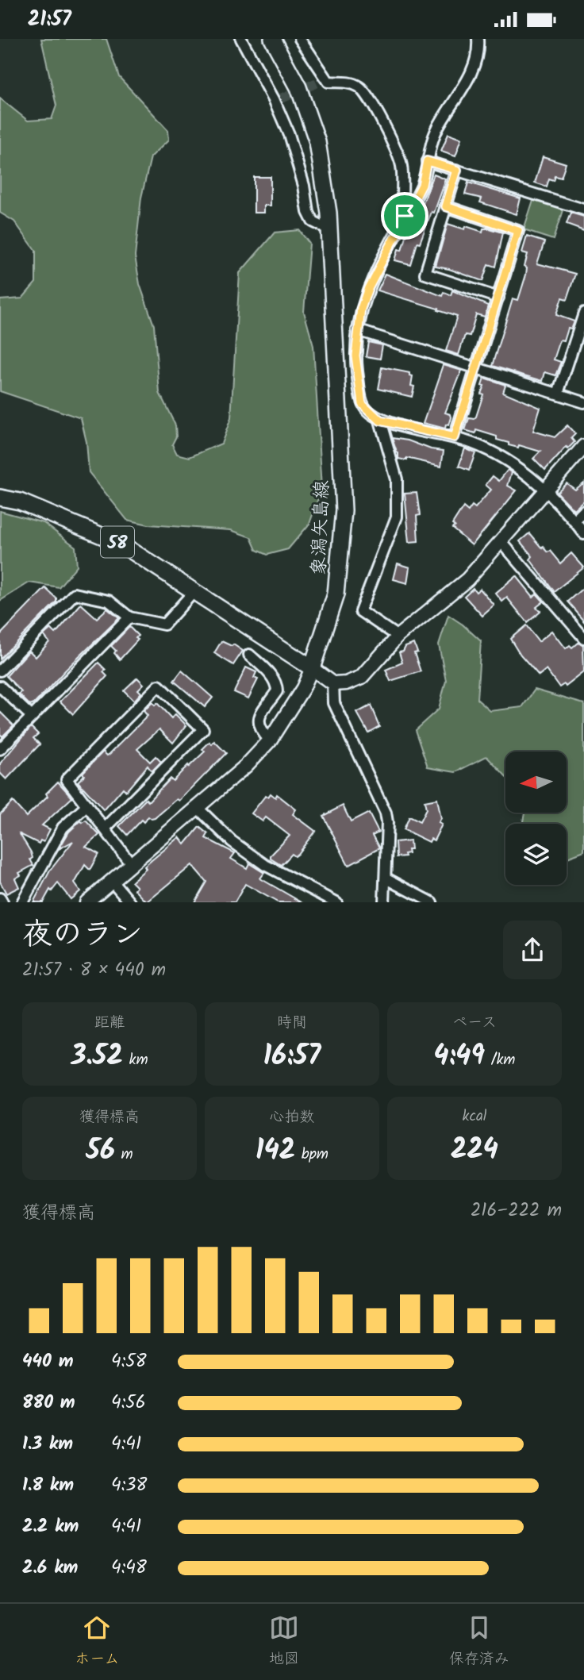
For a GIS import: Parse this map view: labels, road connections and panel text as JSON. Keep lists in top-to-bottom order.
{
  "streets": {
    "main road": ["象潟矢島線", "58"]
  },
  "crossings": [
    ["象潟矢島線", "58"]
  ],
  "north": "left",
  "page": {
    "status": "21:57",
    "heading": ["夜のラン", "21:57 · 8 × 440 m"],
    "stats": [
      ["距離", "3.52 km"],
      ["時間", "16:57"],
      ["ペース", "4:49 /km"],
      ["獲得標高", "56 m"],
      ["心拍数", "142 bpm"],
      ["kcal", "224"]
    ],
    "chart": ["獲得標高", "216–222 m"],
    "list": [
      {
        "name": "440 m",
        "note": "4:58"
      },
      {
        "name": "880 m",
        "note": "4:56"
      },
      {
        "name": "1.3 km",
        "note": "4:41"
      },
      {
        "name": "1.8 km",
        "note": "4:38"
      },
      {
        "name": "2.2 km",
        "note": "4:41"
      },
      {
        "name": "2.6 km",
        "note": "4:48"
      }
    ],
    "tabs": ["ホーム", "地図", "保存済み"]
  }
}
